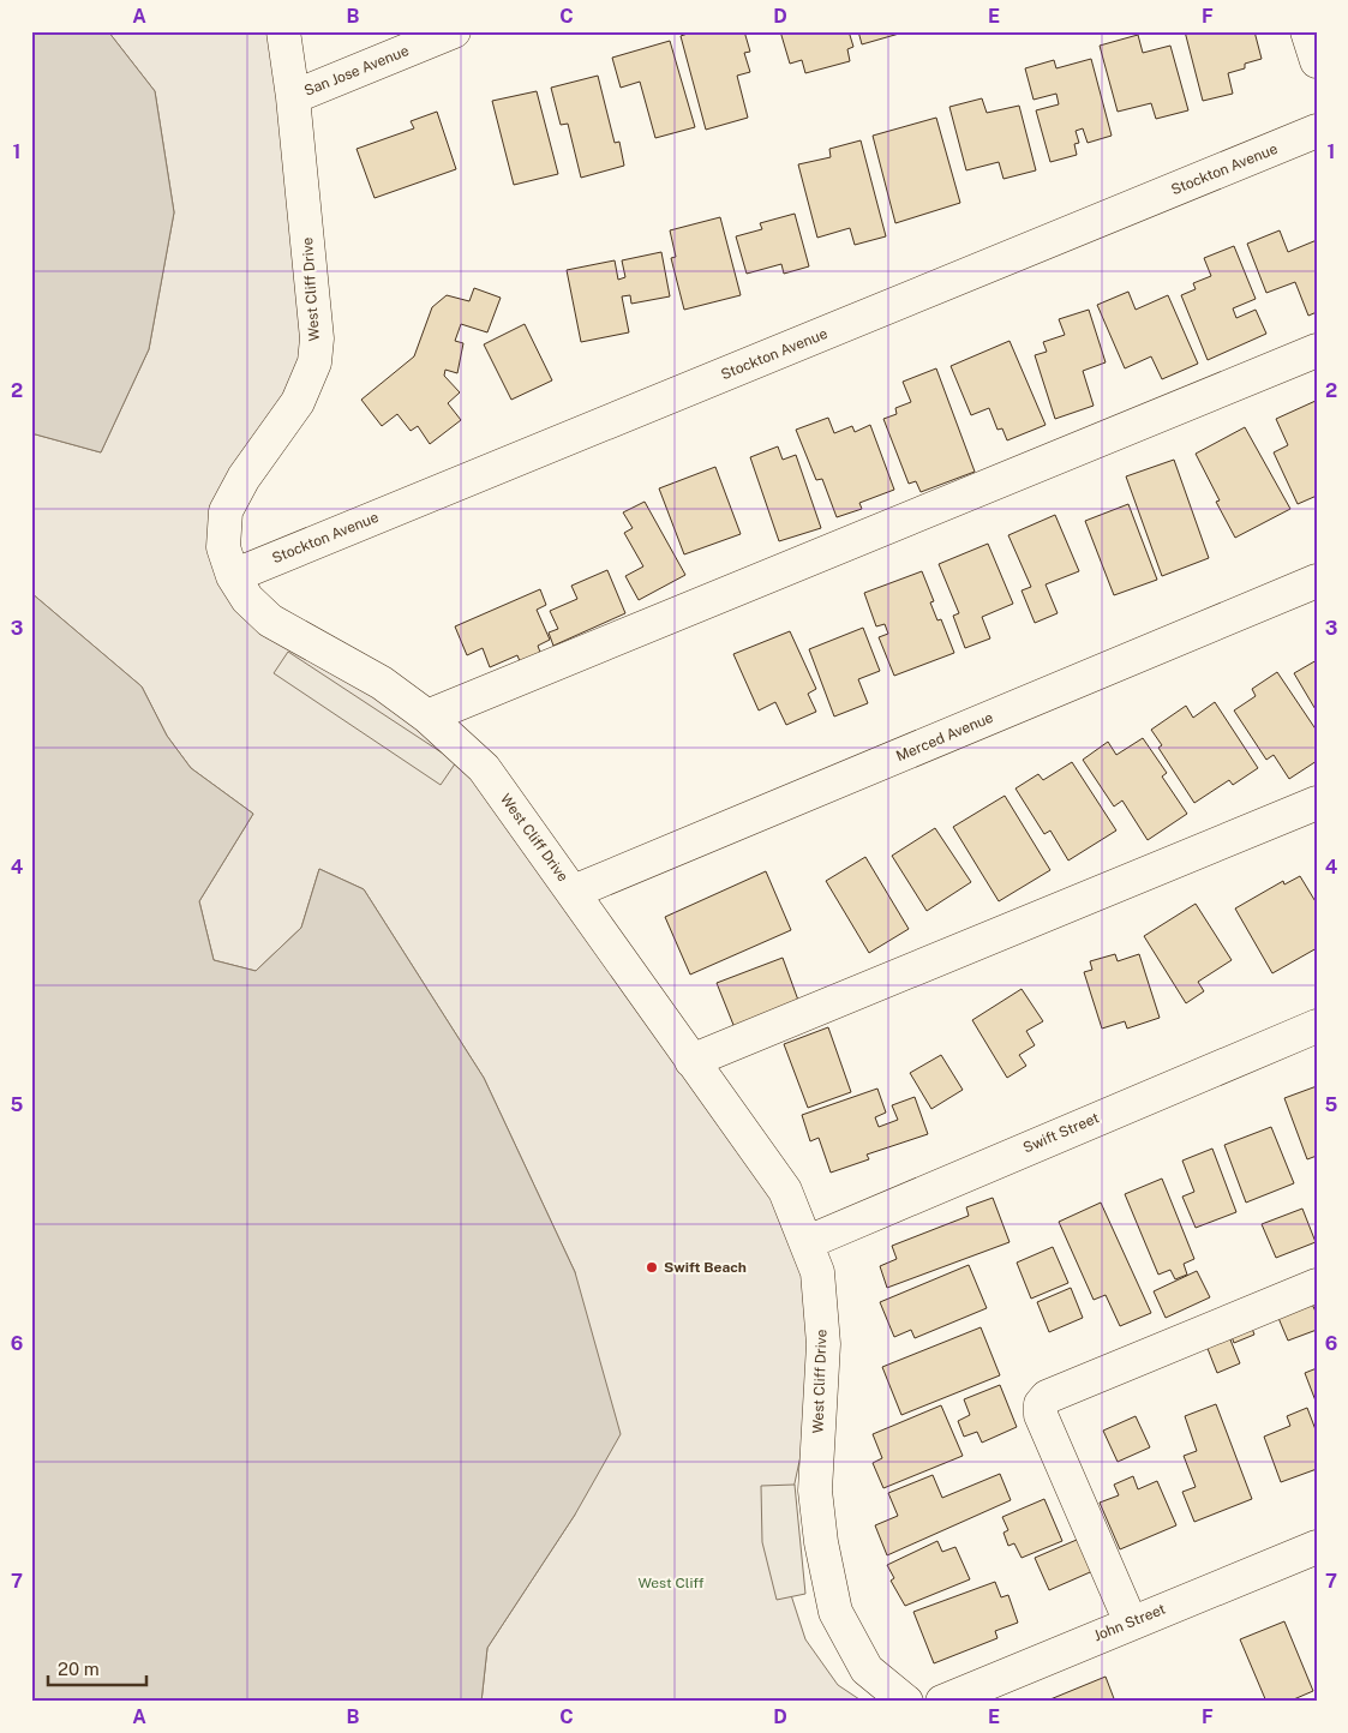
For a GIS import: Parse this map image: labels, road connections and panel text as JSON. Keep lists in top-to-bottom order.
{
  "streets": {
    "street": [
      "San Jose Avenue",
      "Stockton Avenue",
      "West Cliff Drive",
      "Merced Avenue",
      "Swift Street",
      "John Street"
    ]
  },
  "crossings": [
    ["San Jose Avenue", "West Cliff Drive"],
    ["Stockton Avenue", "West Cliff Drive"],
    ["West Cliff Drive", "Merced Avenue"],
    ["West Cliff Drive", "Swift Street"]
  ],
  "parks": ["West Cliff"],
  "places": ["Swift Beach"],
  "scale_bar": "20 m",
  "grid": {
    "columns": [
      "A",
      "B",
      "C",
      "D",
      "E",
      "F"
    ],
    "rows": [
      "1",
      "2",
      "3",
      "4",
      "5",
      "6",
      "7"
    ]
  }
}
